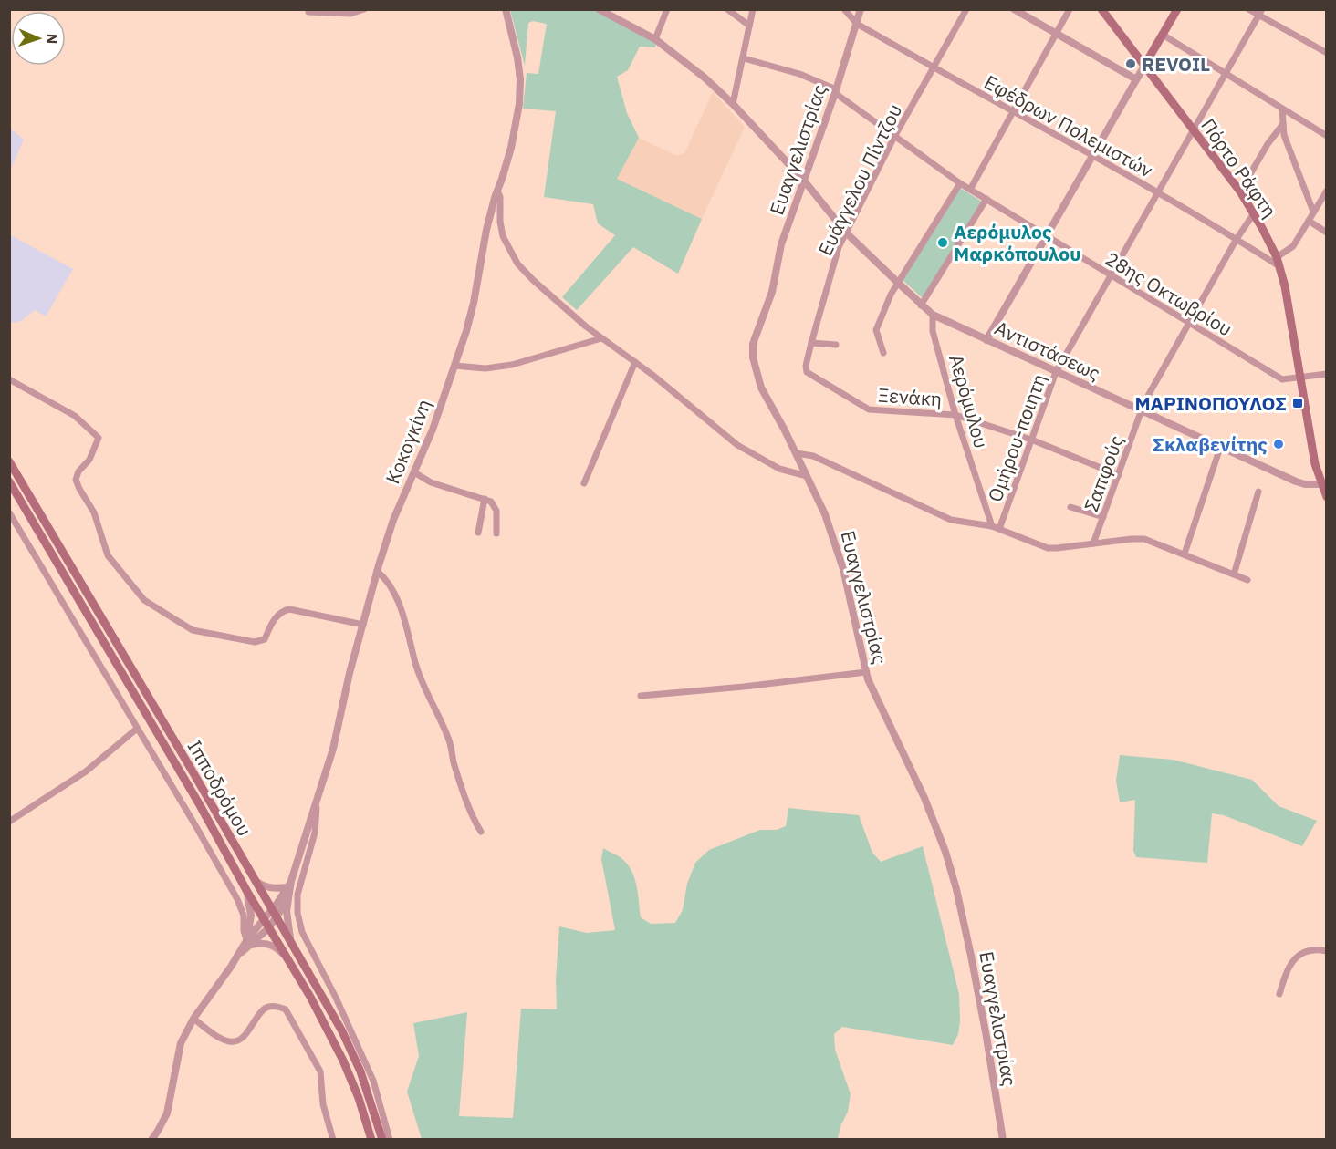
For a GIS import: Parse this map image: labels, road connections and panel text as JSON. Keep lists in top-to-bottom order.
{
  "streets": {
    "main road": ["Πόρτο Ράφτη", "Ιπποδρόμου"],
    "street": [
      "Εφέδρων Πολεμιστών",
      "Ευαγγελιστρίας",
      "Ευάγγελου Πίντζου",
      "28ης Οκτωβρίου",
      "Αντιστάσεως",
      "Ξενάκη",
      "Αερόμυλου",
      "Ομήρου-ποιητη",
      "Κοκογκίνη",
      "Σαπφούς"
    ]
  },
  "crossings": [
    ["Εφέδρων Πολεμιστών", "Ευαγγελιστρίας"],
    ["Εφέδρων Πολεμιστών", "Πόρτο Ράφτη"],
    ["Εφέδρων Πολεμιστών", "Ευάγγελου Πίντζου"],
    ["Εφέδρων Πολεμιστών", "Ομήρου-ποιητη"],
    ["Εφέδρων Πολεμιστών", "Σαπφούς"],
    ["Ευαγγελιστρίας", "28ης Οκτωβρίου"],
    ["Ευαγγελιστρίας", "Αντιστάσεως"],
    ["Πόρτο Ράφτη", "28ης Οκτωβρίου"],
    ["Πόρτο Ράφτη", "Αντιστάσεως"],
    ["Πόρτο Ράφτη", "Ομήρου-ποιητη"],
    ["Πόρτο Ράφτη", "Σαπφούς"],
    ["Ευάγγελου Πίντζου", "28ης Οκτωβρίου"],
    ["Ευάγγελου Πίντζου", "Αντιστάσεως"],
    ["Ευάγγελου Πίντζου", "Ξενάκη"],
    ["28ης Οκτωβρίου", "Ομήρου-ποιητη"],
    ["28ης Οκτωβρίου", "Σαπφούς"],
    ["Αντιστάσεως", "Αερόμυλου"],
    ["Αντιστάσεως", "Ομήρου-ποιητη"],
    ["Αντιστάσεως", "Σαπφούς"],
    ["Ξενάκη", "Αερόμυλου"],
    ["Ξενάκη", "Ομήρου-ποιητη"],
    ["Ξενάκη", "Σαπφούς"]
  ],
  "places": {
    "other": ["REVOIL", "Αερόμυλος Μαρκόπουλου", "Σκλαβενίτης"],
    "transit": ["ΜΑΡΙΝΟΠΟΥΛΟΣ"]
  },
  "north": "right"
}
